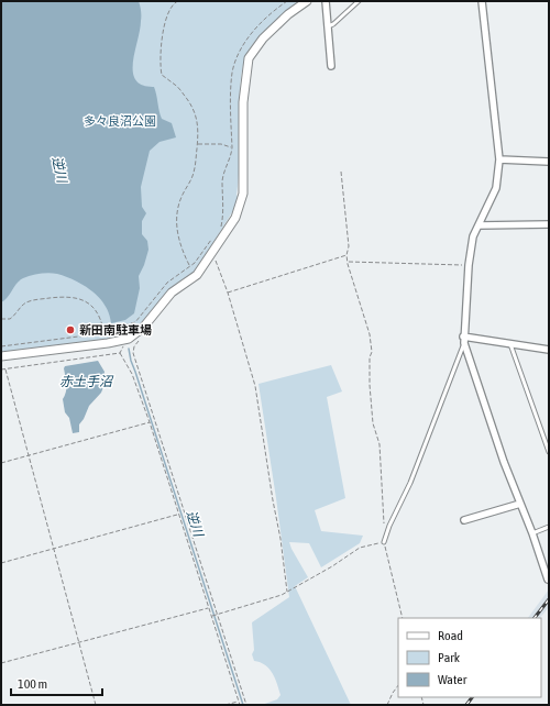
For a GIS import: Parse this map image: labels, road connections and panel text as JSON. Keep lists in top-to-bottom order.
{
  "water": ["逆川", "赤土手沼"],
  "parks": ["多々良沼公園"],
  "places": ["新田南駐車場"],
  "legend": ["Road", "Park", "Water"],
  "scale_bar": "100 m"
}
